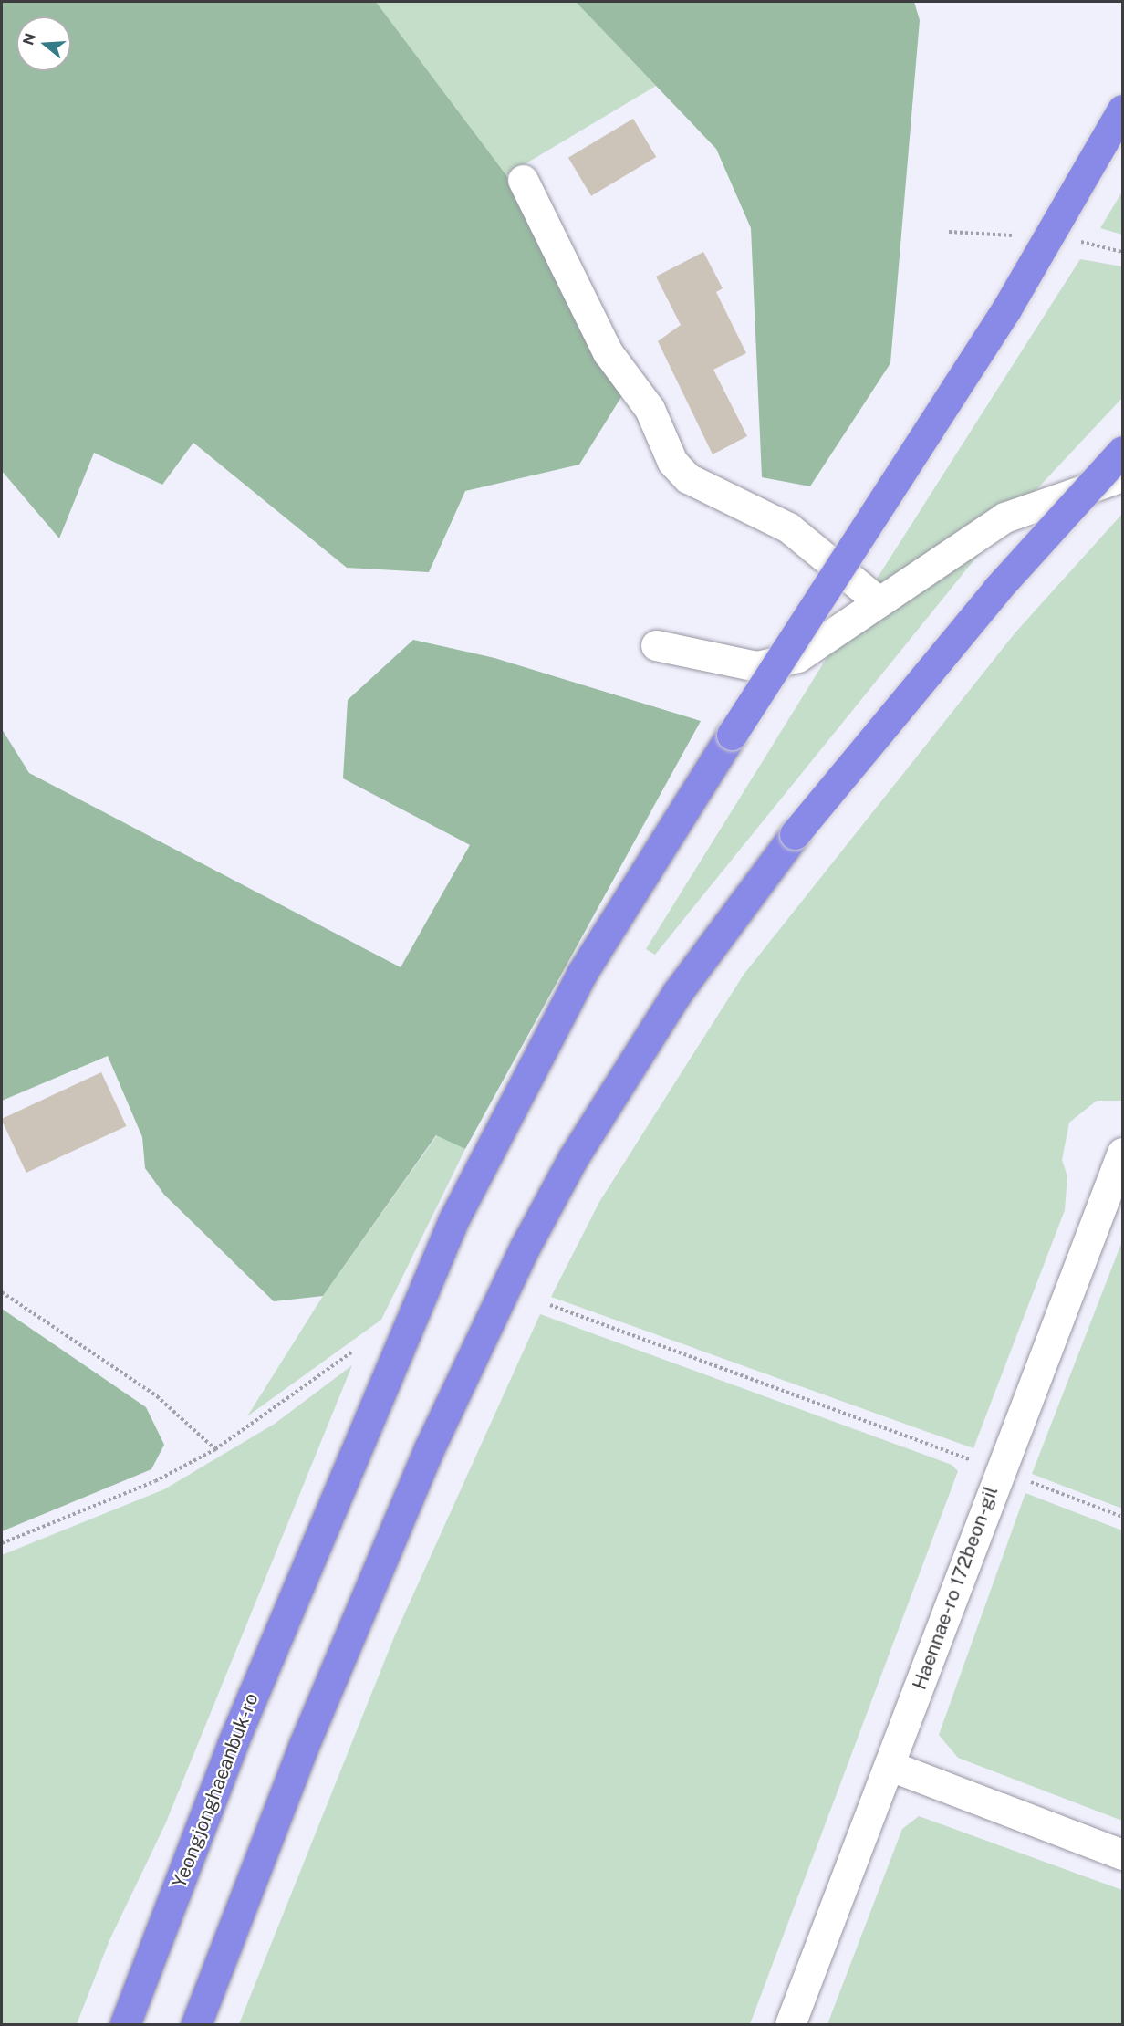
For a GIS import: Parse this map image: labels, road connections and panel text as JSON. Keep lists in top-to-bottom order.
{
  "streets": {
    "highway": ["Yeongjonghaeanbuk-ro"],
    "street": ["Haennae-ro 172beon-gil"]
  },
  "north": "left"
}
